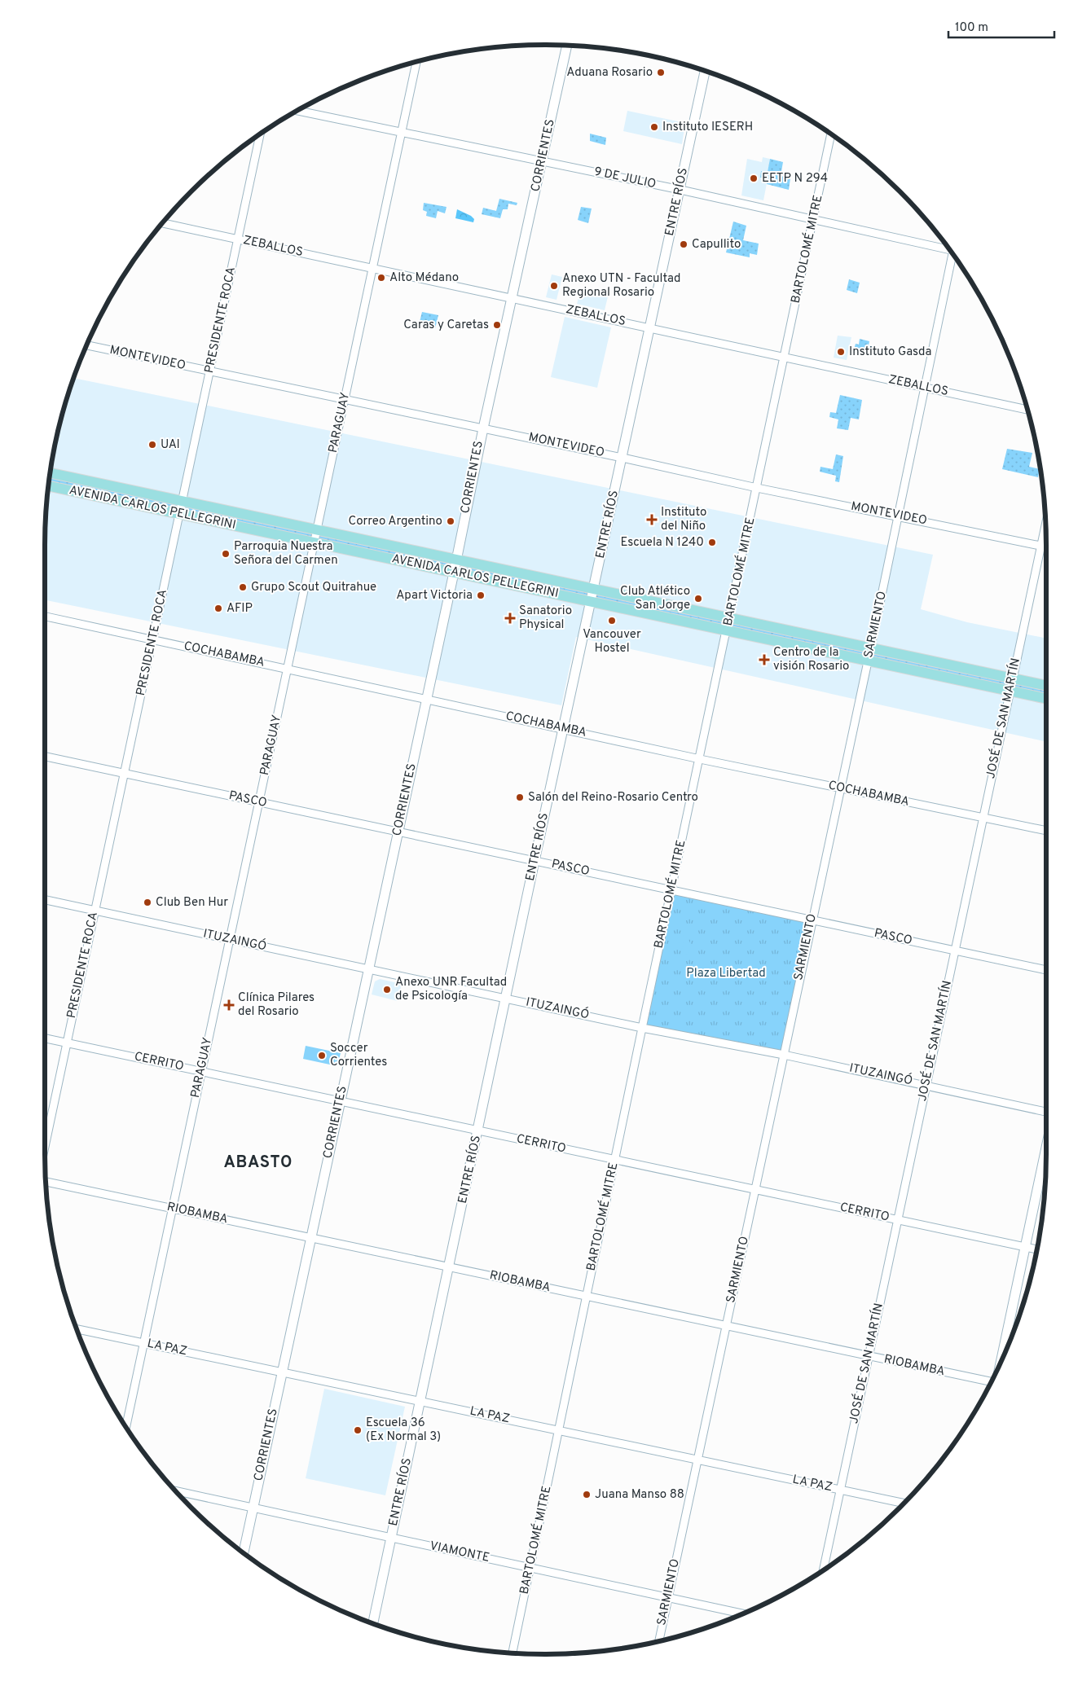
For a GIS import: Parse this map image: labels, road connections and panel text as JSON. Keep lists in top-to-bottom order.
{
  "streets": {
    "main road": ["CORRIENTES", "ENTRE RÍOS", "AVENIDA CARLOS PELLEGRINI"],
    "street": [
      "9 DE JULIO",
      "ZEBALLOS",
      "BARTOLOMÉ MITRE",
      "PRESIDENTE ROCA",
      "MONTEVIDEO",
      "PARAGUAY",
      "SARMIENTO",
      "COCHABAMBA",
      "JOSÉ DE SAN MARTÍN",
      "PASCO",
      "ITUZAINGÓ",
      "CERRITO",
      "RIOBAMBA",
      "LA PAZ",
      "VIAMONTE"
    ]
  },
  "crossings": [
    ["CORRIENTES", "9 DE JULIO"],
    ["CORRIENTES", "ZEBALLOS"],
    ["CORRIENTES", "MONTEVIDEO"],
    ["CORRIENTES", "AVENIDA CARLOS PELLEGRINI"],
    ["CORRIENTES", "COCHABAMBA"],
    ["CORRIENTES", "PASCO"],
    ["CORRIENTES", "ITUZAINGÓ"],
    ["CORRIENTES", "CERRITO"],
    ["CORRIENTES", "RIOBAMBA"],
    ["CORRIENTES", "LA PAZ"],
    ["CORRIENTES", "VIAMONTE"],
    ["9 DE JULIO", "ENTRE RÍOS"],
    ["9 DE JULIO", "BARTOLOMÉ MITRE"],
    ["9 DE JULIO", "PARAGUAY"],
    ["ENTRE RÍOS", "ZEBALLOS"],
    ["ENTRE RÍOS", "MONTEVIDEO"],
    ["ENTRE RÍOS", "AVENIDA CARLOS PELLEGRINI"],
    ["ENTRE RÍOS", "COCHABAMBA"],
    ["ENTRE RÍOS", "PASCO"],
    ["ENTRE RÍOS", "ITUZAINGÓ"],
    ["ENTRE RÍOS", "CERRITO"],
    ["ENTRE RÍOS", "RIOBAMBA"],
    ["ENTRE RÍOS", "LA PAZ"],
    ["ENTRE RÍOS", "VIAMONTE"],
    ["ZEBALLOS", "BARTOLOMÉ MITRE"],
    ["ZEBALLOS", "PRESIDENTE ROCA"],
    ["ZEBALLOS", "PARAGUAY"],
    ["ZEBALLOS", "SARMIENTO"],
    ["BARTOLOMÉ MITRE", "MONTEVIDEO"],
    ["BARTOLOMÉ MITRE", "AVENIDA CARLOS PELLEGRINI"],
    ["BARTOLOMÉ MITRE", "COCHABAMBA"],
    ["BARTOLOMÉ MITRE", "PASCO"],
    ["BARTOLOMÉ MITRE", "ITUZAINGÓ"],
    ["BARTOLOMÉ MITRE", "CERRITO"],
    ["BARTOLOMÉ MITRE", "RIOBAMBA"],
    ["BARTOLOMÉ MITRE", "LA PAZ"],
    ["BARTOLOMÉ MITRE", "VIAMONTE"],
    ["PRESIDENTE ROCA", "MONTEVIDEO"],
    ["PRESIDENTE ROCA", "AVENIDA CARLOS PELLEGRINI"],
    ["PRESIDENTE ROCA", "COCHABAMBA"],
    ["PRESIDENTE ROCA", "PASCO"],
    ["PRESIDENTE ROCA", "ITUZAINGÓ"],
    ["PRESIDENTE ROCA", "CERRITO"],
    ["MONTEVIDEO", "PARAGUAY"],
    ["MONTEVIDEO", "SARMIENTO"],
    ["MONTEVIDEO", "JOSÉ DE SAN MARTÍN"],
    ["PARAGUAY", "AVENIDA CARLOS PELLEGRINI"],
    ["PARAGUAY", "COCHABAMBA"],
    ["PARAGUAY", "PASCO"],
    ["PARAGUAY", "ITUZAINGÓ"],
    ["PARAGUAY", "CERRITO"],
    ["PARAGUAY", "RIOBAMBA"],
    ["PARAGUAY", "LA PAZ"],
    ["AVENIDA CARLOS PELLEGRINI", "SARMIENTO"],
    ["AVENIDA CARLOS PELLEGRINI", "JOSÉ DE SAN MARTÍN"],
    ["SARMIENTO", "COCHABAMBA"],
    ["SARMIENTO", "PASCO"],
    ["SARMIENTO", "ITUZAINGÓ"],
    ["SARMIENTO", "CERRITO"],
    ["SARMIENTO", "RIOBAMBA"],
    ["SARMIENTO", "LA PAZ"],
    ["SARMIENTO", "VIAMONTE"],
    ["COCHABAMBA", "JOSÉ DE SAN MARTÍN"],
    ["JOSÉ DE SAN MARTÍN", "PASCO"],
    ["JOSÉ DE SAN MARTÍN", "ITUZAINGÓ"],
    ["JOSÉ DE SAN MARTÍN", "CERRITO"],
    ["JOSÉ DE SAN MARTÍN", "RIOBAMBA"],
    ["JOSÉ DE SAN MARTÍN", "LA PAZ"]
  ],
  "districts": ["ABASTO"],
  "parks": ["Plaza Libertad"],
  "places": {
    "other": [
      "Aduana Rosario",
      "Instituto IESERH",
      "EETP N 294",
      "Capullito",
      "Alto Médano",
      "Anexo UTN - Facultad Regional Rosario",
      "Caras y Caretas",
      "Instituto Gasda",
      "UAI",
      "Correo Argentino",
      "Escuela N 1240",
      "Parroquia Nuestra Señora del Carmen",
      "Grupo Scout Quitrahue",
      "Apart Victoria",
      "Club Atlético San Jorge",
      "AFIP",
      "Vancouver Hostel",
      "Salón del Reino-Rosario Centro",
      "Club Ben Hur",
      "Anexo UNR Facultad de Psicología",
      "Soccer Corrientes",
      "Escuela 36 (Ex Normal 3)",
      "Juana Manso 88"
    ],
    "health": [
      "Instituto del Niño",
      "Sanatorio Physical",
      "Centro de la visión Rosario",
      "Clínica Pilares del Rosario"
    ]
  },
  "scale_bar": "100 m"
}
